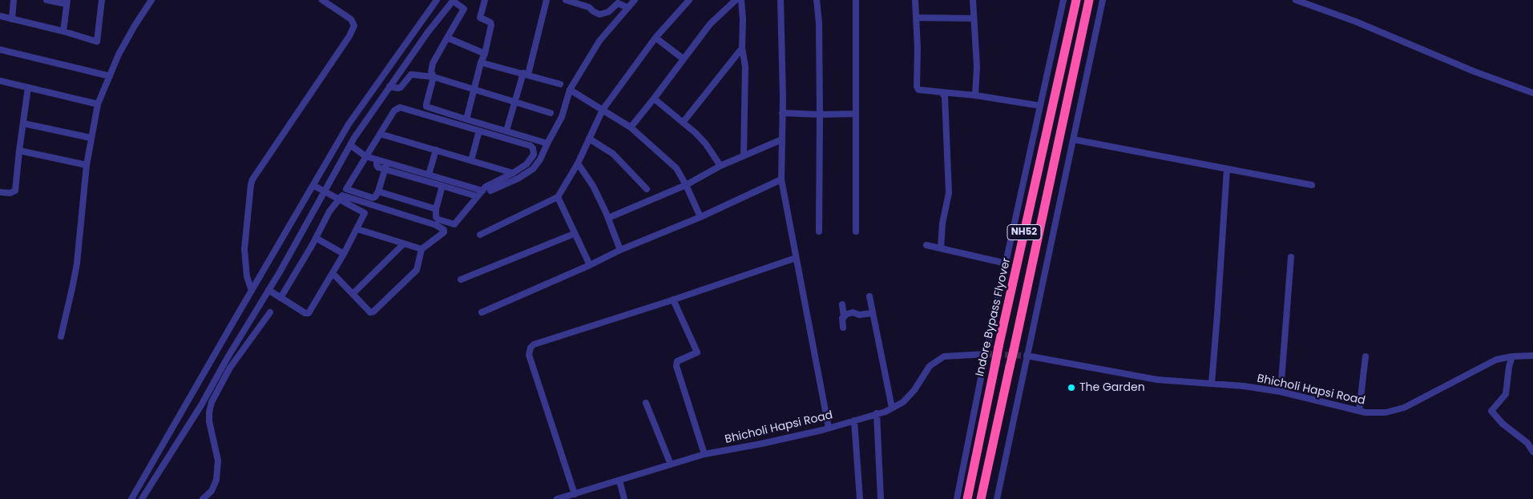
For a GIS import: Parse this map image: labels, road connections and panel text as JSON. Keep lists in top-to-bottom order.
{
  "streets": {
    "highway": ["NH52", "Indore Bypass Flyover"],
    "street": ["Bhicholi Hapsi Road"]
  },
  "places": ["The Garden"]
}
